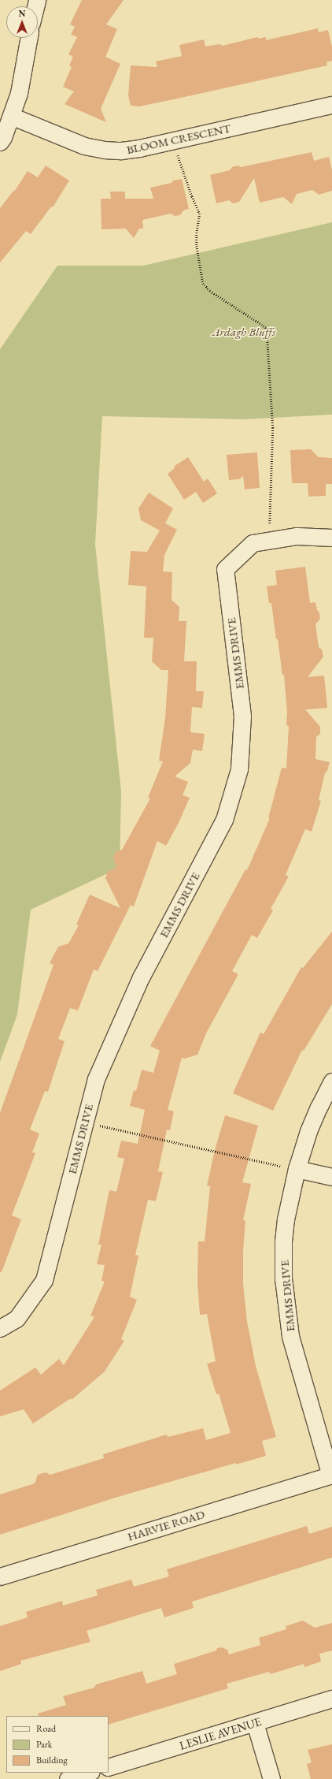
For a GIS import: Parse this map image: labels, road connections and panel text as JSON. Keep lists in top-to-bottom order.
{
  "streets": {
    "street": [
      "BLOOM CRESCENT",
      "EMMS DRIVE",
      "HARVIE ROAD",
      "LESLIE AVENUE"
    ]
  },
  "crossings": [
    ["EMMS DRIVE", "HARVIE ROAD"]
  ],
  "parks": ["Ardagh Bluffs"],
  "legend": ["Road", "Park", "Building"],
  "north": "top"
}
